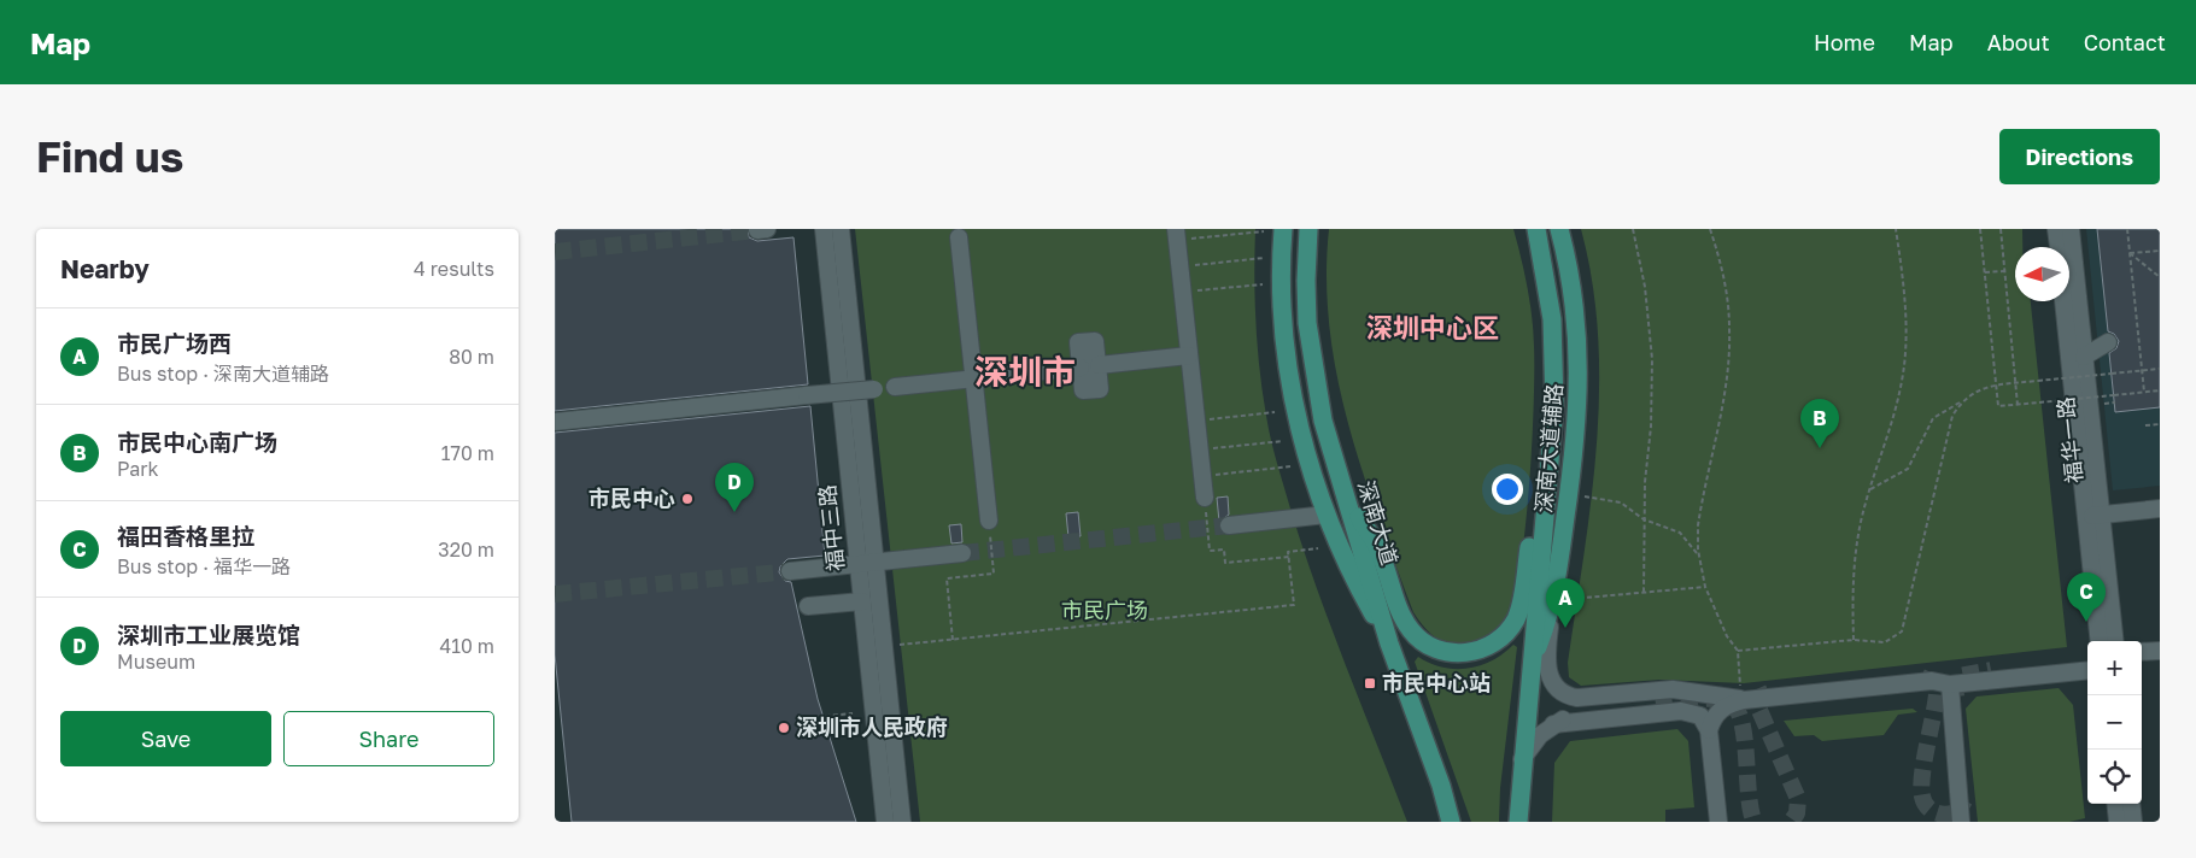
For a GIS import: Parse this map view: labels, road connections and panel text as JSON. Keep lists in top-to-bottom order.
{
  "streets": {
    "main road": ["深南大道辅路", "深南大道"],
    "street": ["福华一路", "福中三路"]
  },
  "districts": ["深圳中心区", "深圳市"],
  "parks": ["市民广场"],
  "places": {
    "other": ["市民中心", "深圳市人民政府"],
    "transit": ["市民中心站"]
  },
  "north": "left",
  "page": {
    "header": "Map",
    "nav": [
      "Home",
      "Map",
      "About",
      "Contact"
    ],
    "buttons": [
      "Directions",
      ["Save", "Share"]
    ],
    "title": "Find us",
    "heading": ["Nearby", "4 results"],
    "list": [
      {
        "mark": "A",
        "name": "市民广场西",
        "note": "Bus stop · 深南大道辅路",
        "value": "80 m"
      },
      {
        "mark": "B",
        "name": "市民中心南广场",
        "note": "Park",
        "value": "170 m"
      },
      {
        "mark": "C",
        "name": "福田香格里拉",
        "note": "Bus stop · 福华一路",
        "value": "320 m"
      },
      {
        "mark": "D",
        "name": "深圳市工业展览馆",
        "note": "Museum",
        "value": "410 m"
      }
    ],
    "pins": [
      "B",
      "D",
      "C",
      "A"
    ],
    "map_buttons": ["+", "−"]
  }
}
